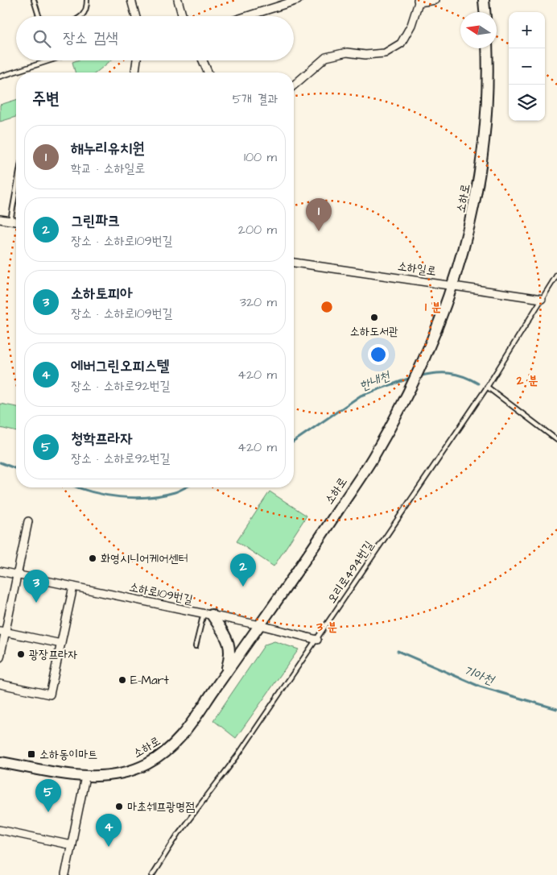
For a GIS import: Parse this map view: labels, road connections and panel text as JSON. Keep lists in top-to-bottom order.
{
  "streets": {
    "street": ["소하로", "소하일로", "소하로109번길"],
    "lane": ["오리로494번길"]
  },
  "crossings": [
    ["소하로", "소하일로"],
    ["소하로", "소하로109번길"],
    ["소하일로", "오리로494번길"],
    ["오리로494번길", "소하로109번길"]
  ],
  "water": ["한내천", "기아천"],
  "places": {
    "other": [
      "소하도서관",
      "화영시니어케어센터",
      "광장프라자",
      "E-Mart",
      "마초쉐프광명점"
    ],
    "transit": ["소하동이마트"]
  },
  "north": "left",
  "page": {
    "map_buttons": ["+", "−"],
    "search": "장소 검색",
    "heading": ["주변", "5개 결과"],
    "list": [
      {
        "mark": "1",
        "name": "해누리유치원",
        "note": "학교 · 소하일로",
        "value": "100 m"
      },
      {
        "mark": "2",
        "name": "그린파크",
        "note": "장소 · 소하로109번길",
        "value": "200 m"
      },
      {
        "mark": "3",
        "name": "소하토피아",
        "note": "장소 · 소하로109번길",
        "value": "320 m"
      },
      {
        "mark": "4",
        "name": "에버그린오피스텔",
        "note": "장소 · 소하로92번길",
        "value": "420 m"
      },
      {
        "mark": "5",
        "name": "청학프라자",
        "note": "장소 · 소하로92번길",
        "value": "420 m"
      }
    ],
    "pins": [
      "1",
      "2",
      "3",
      "5",
      "4"
    ]
  },
  "rings": ["1 분", "2 분", "3 분"]
}
